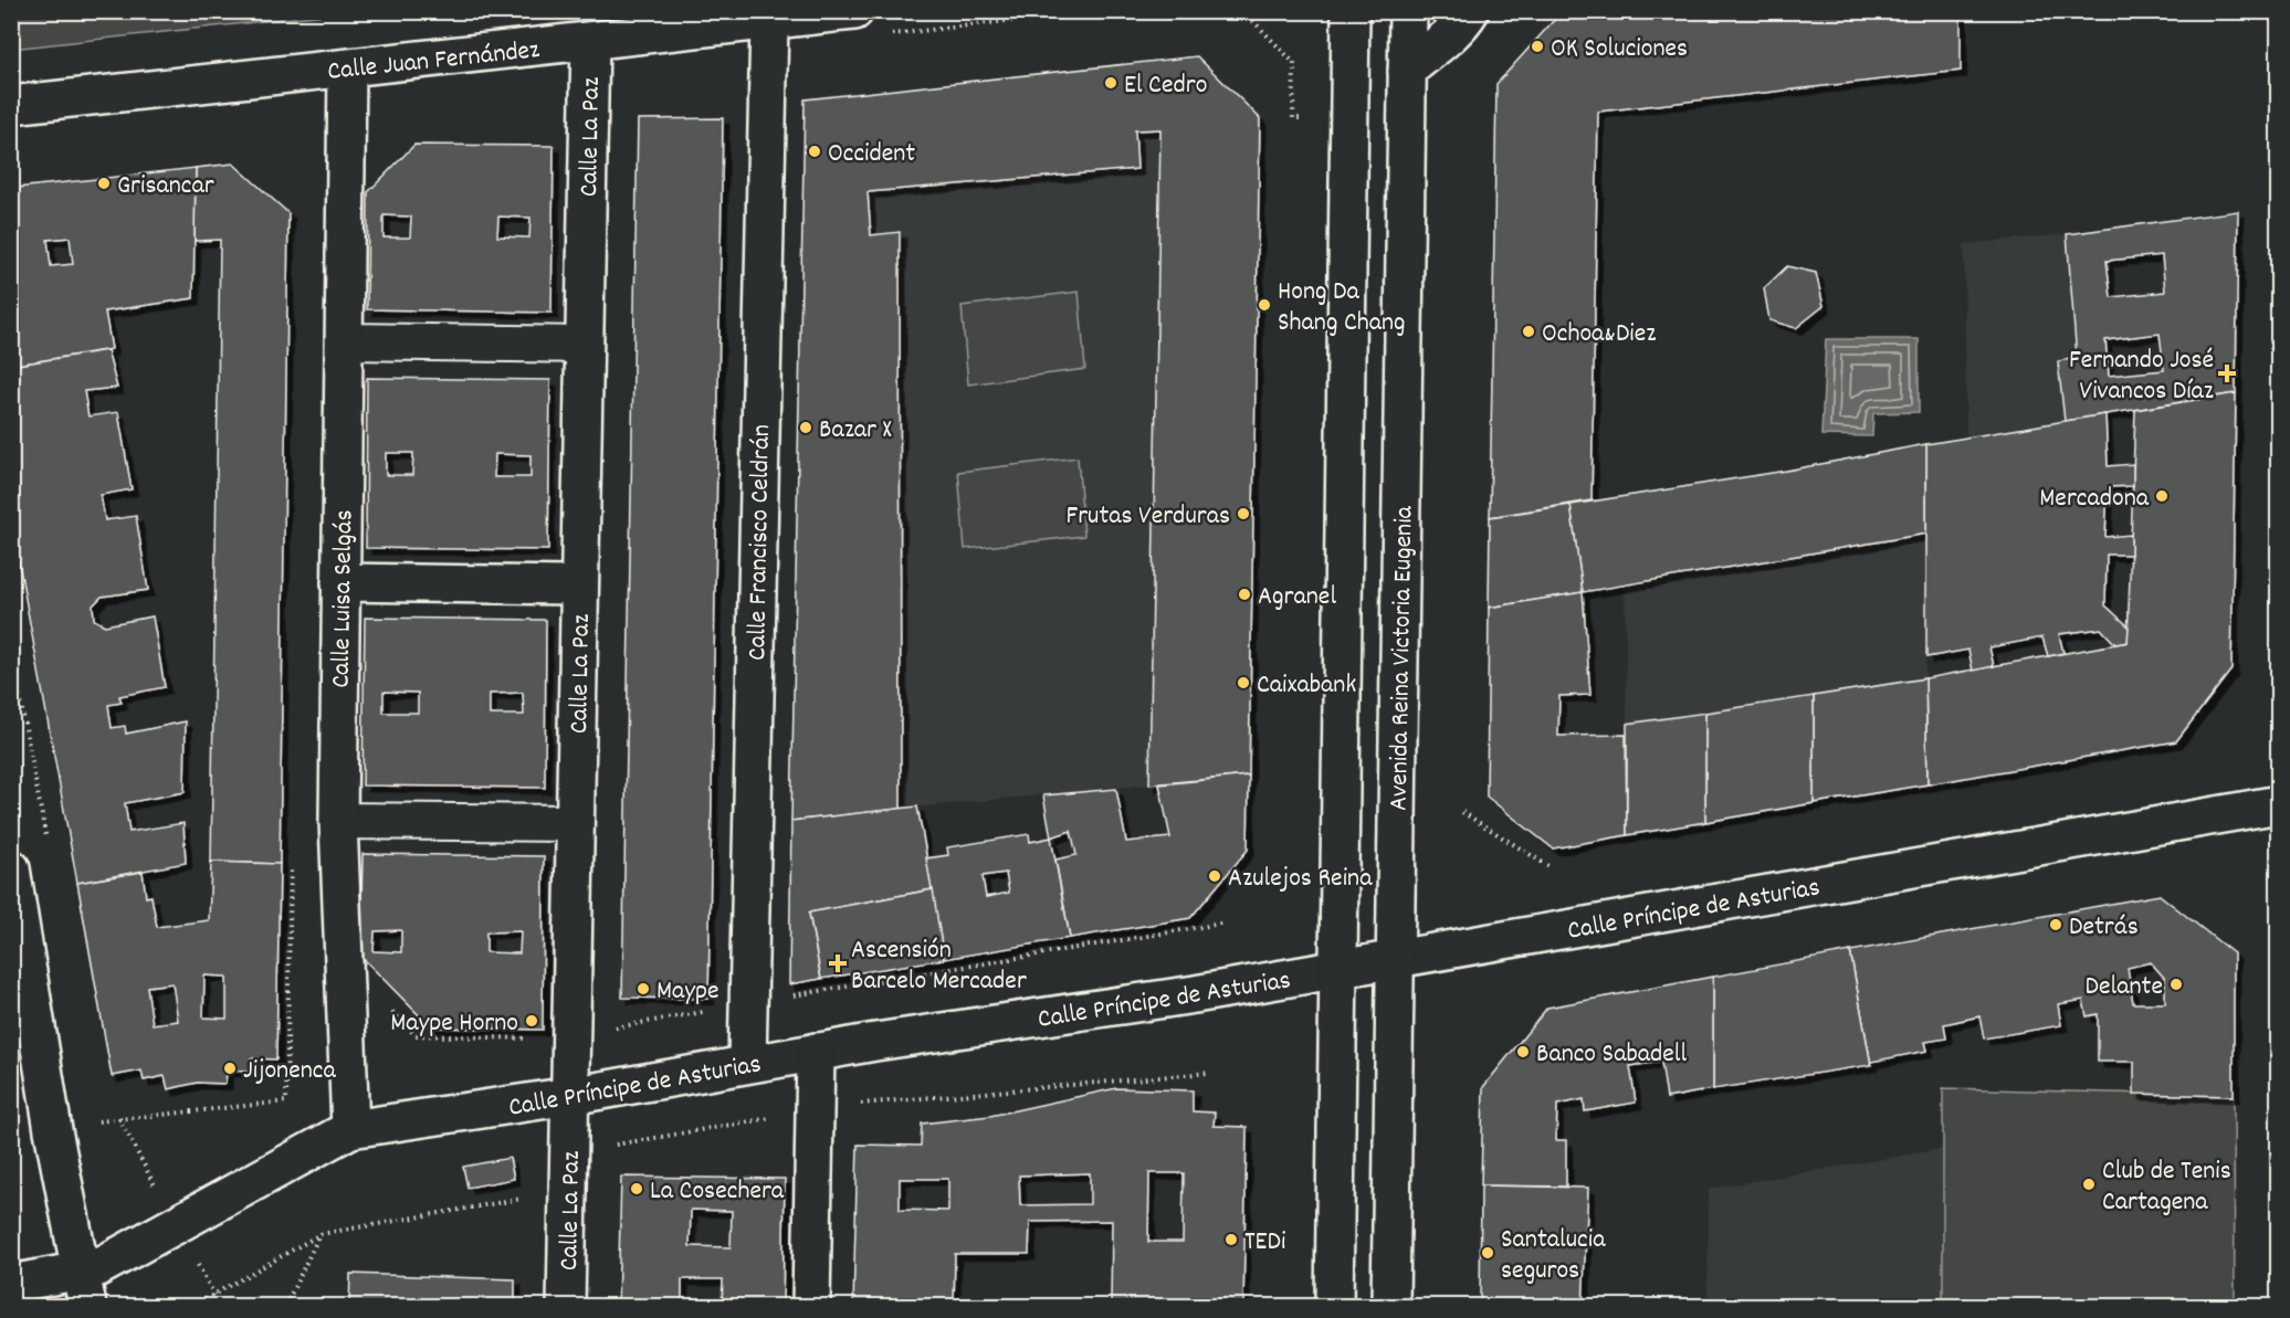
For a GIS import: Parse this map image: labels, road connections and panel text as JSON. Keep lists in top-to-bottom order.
{
  "streets": {
    "street": [
      "Calle Juan Fernández",
      "Calle La Paz",
      "Calle Francisco Celdrán",
      "Calle Luisa Selgás",
      "Avenida Reina Victoria Eugenia",
      "Calle Príncipe de Asturias"
    ]
  },
  "crossings": [
    ["Calle Juan Fernández", "Calle La Paz"],
    ["Calle Juan Fernández", "Calle Francisco Celdrán"],
    ["Calle Juan Fernández", "Calle Luisa Selgás"],
    ["Calle La Paz", "Calle Príncipe de Asturias"],
    ["Calle Francisco Celdrán", "Calle Príncipe de Asturias"],
    ["Calle Luisa Selgás", "Calle Príncipe de Asturias"],
    ["Avenida Reina Victoria Eugenia", "Calle Príncipe de Asturias"]
  ],
  "places": {
    "other": [
      "OK Soluciones",
      "El Cedro",
      "Occident",
      "Grisancar",
      "Hong Da Shang Chang",
      "Ochoa&Diez",
      "Bazar X",
      "Mercadona",
      "Frutas Verduras",
      "Agranel",
      "Caixabank",
      "Azulejos Reina",
      "Detrás",
      "Delante",
      "Maype",
      "Maype Horno",
      "Banco Sabadell",
      "Jijonenca",
      "Club de Tenis Cartagena",
      "La Cosechera",
      "TEDi",
      "Santalucia seguros"
    ],
    "health": ["Fernando José Vivancos Díaz", "Ascensión Barcelo Mercader"]
  }
}
